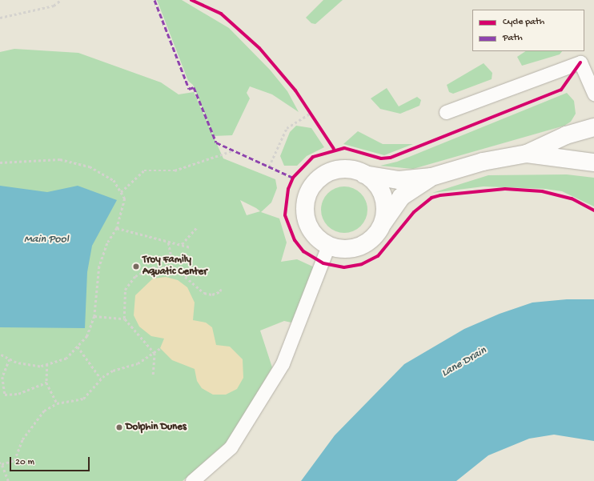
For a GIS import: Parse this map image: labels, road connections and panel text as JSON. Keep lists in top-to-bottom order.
{
  "water": ["Main Pool", "Lane Drain"],
  "places": ["Troy Family Aquatic Center", "Dolphin Dunes"],
  "legend": ["Cycle path", "Path"],
  "scale_bar": "20 m"
}
